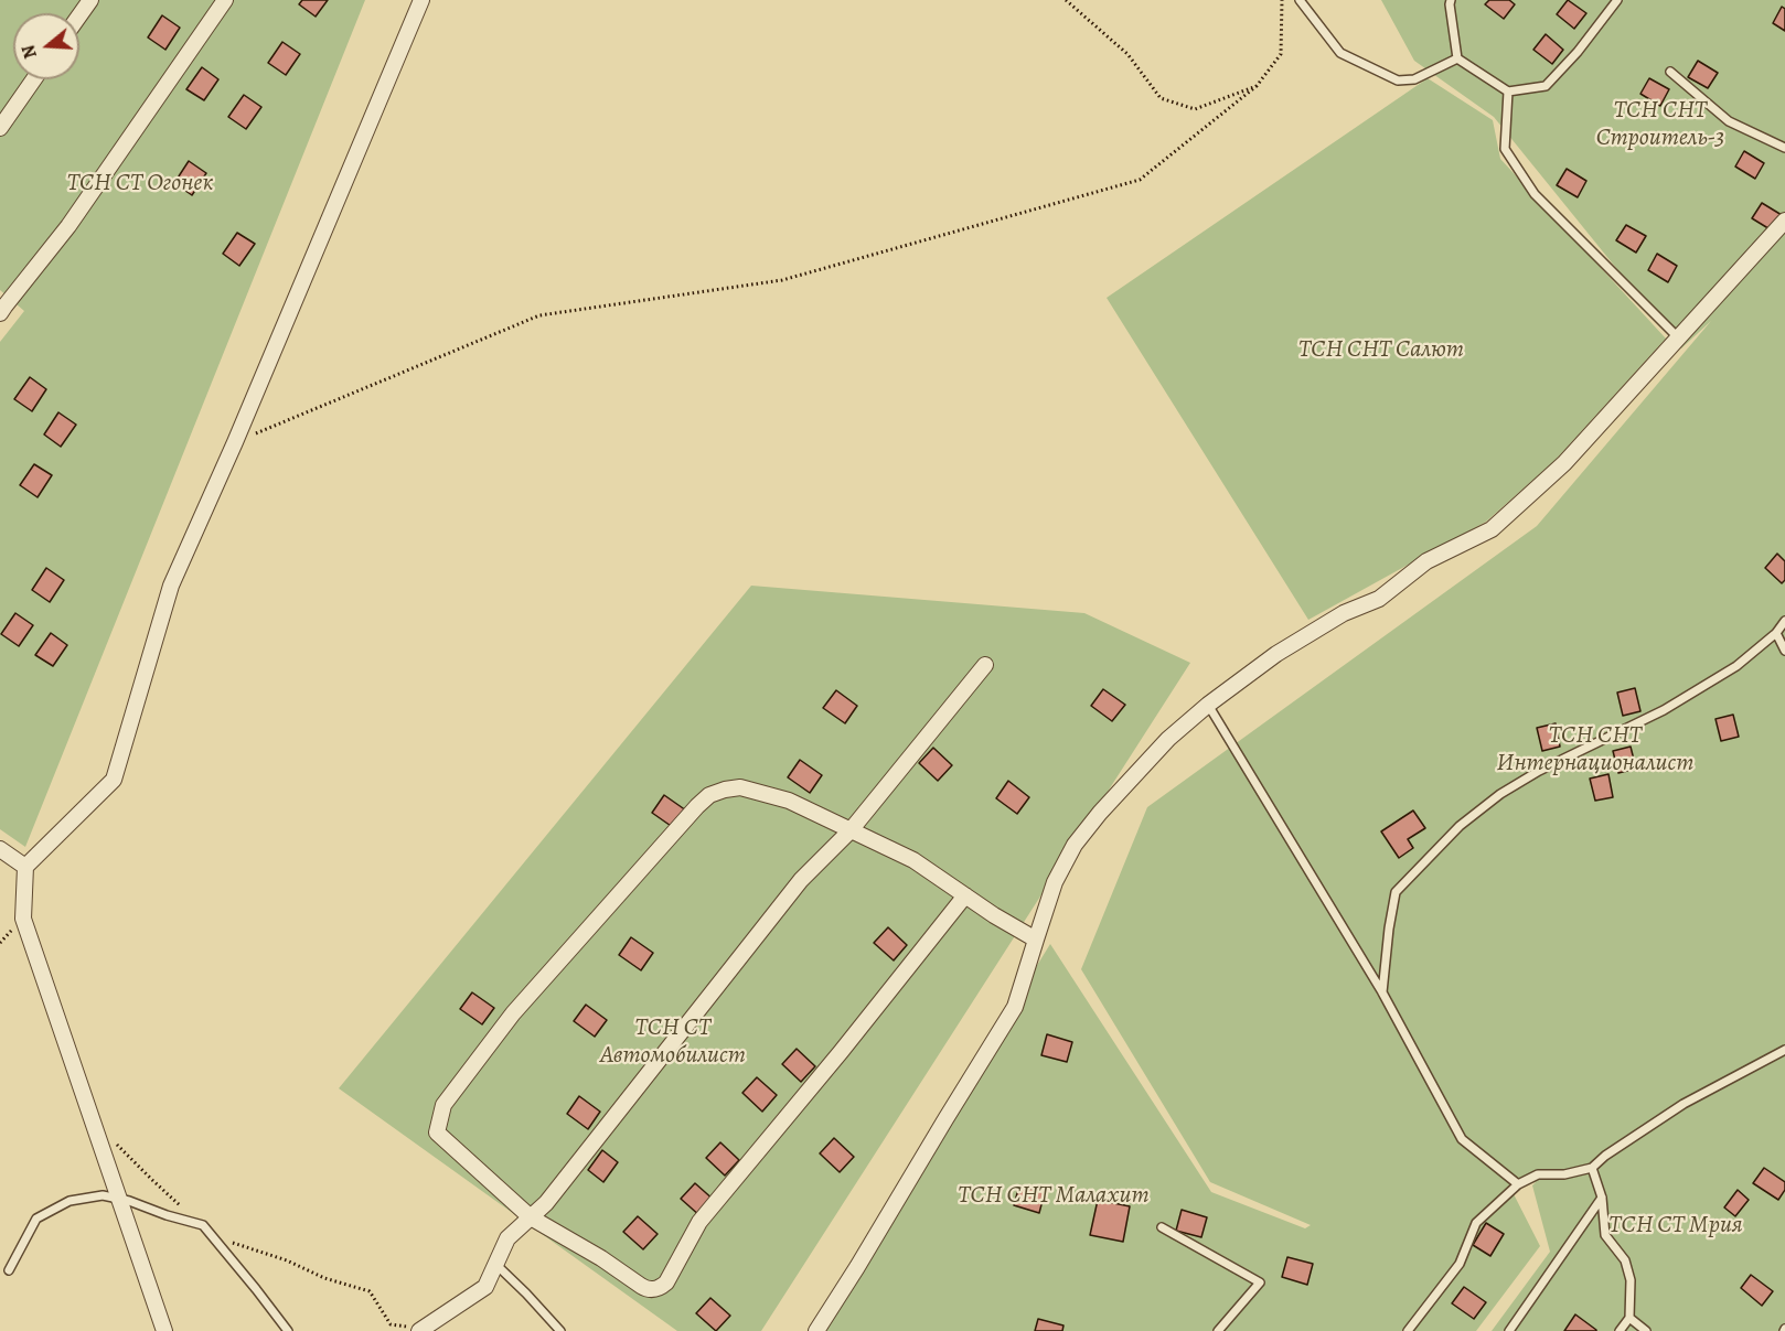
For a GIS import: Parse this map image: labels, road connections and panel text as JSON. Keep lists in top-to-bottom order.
{
  "parks": [
    "ТСН СНТ Строитель-3",
    "ТСН СТ Огонек",
    "ТСН СНТ Салют",
    "ТСН СНТ Интернационалист",
    "ТСН СТ Автомобилист",
    "ТСН СНТ Малахит",
    "ТСН СТ Мрия"
  ],
  "north": "left"
}
